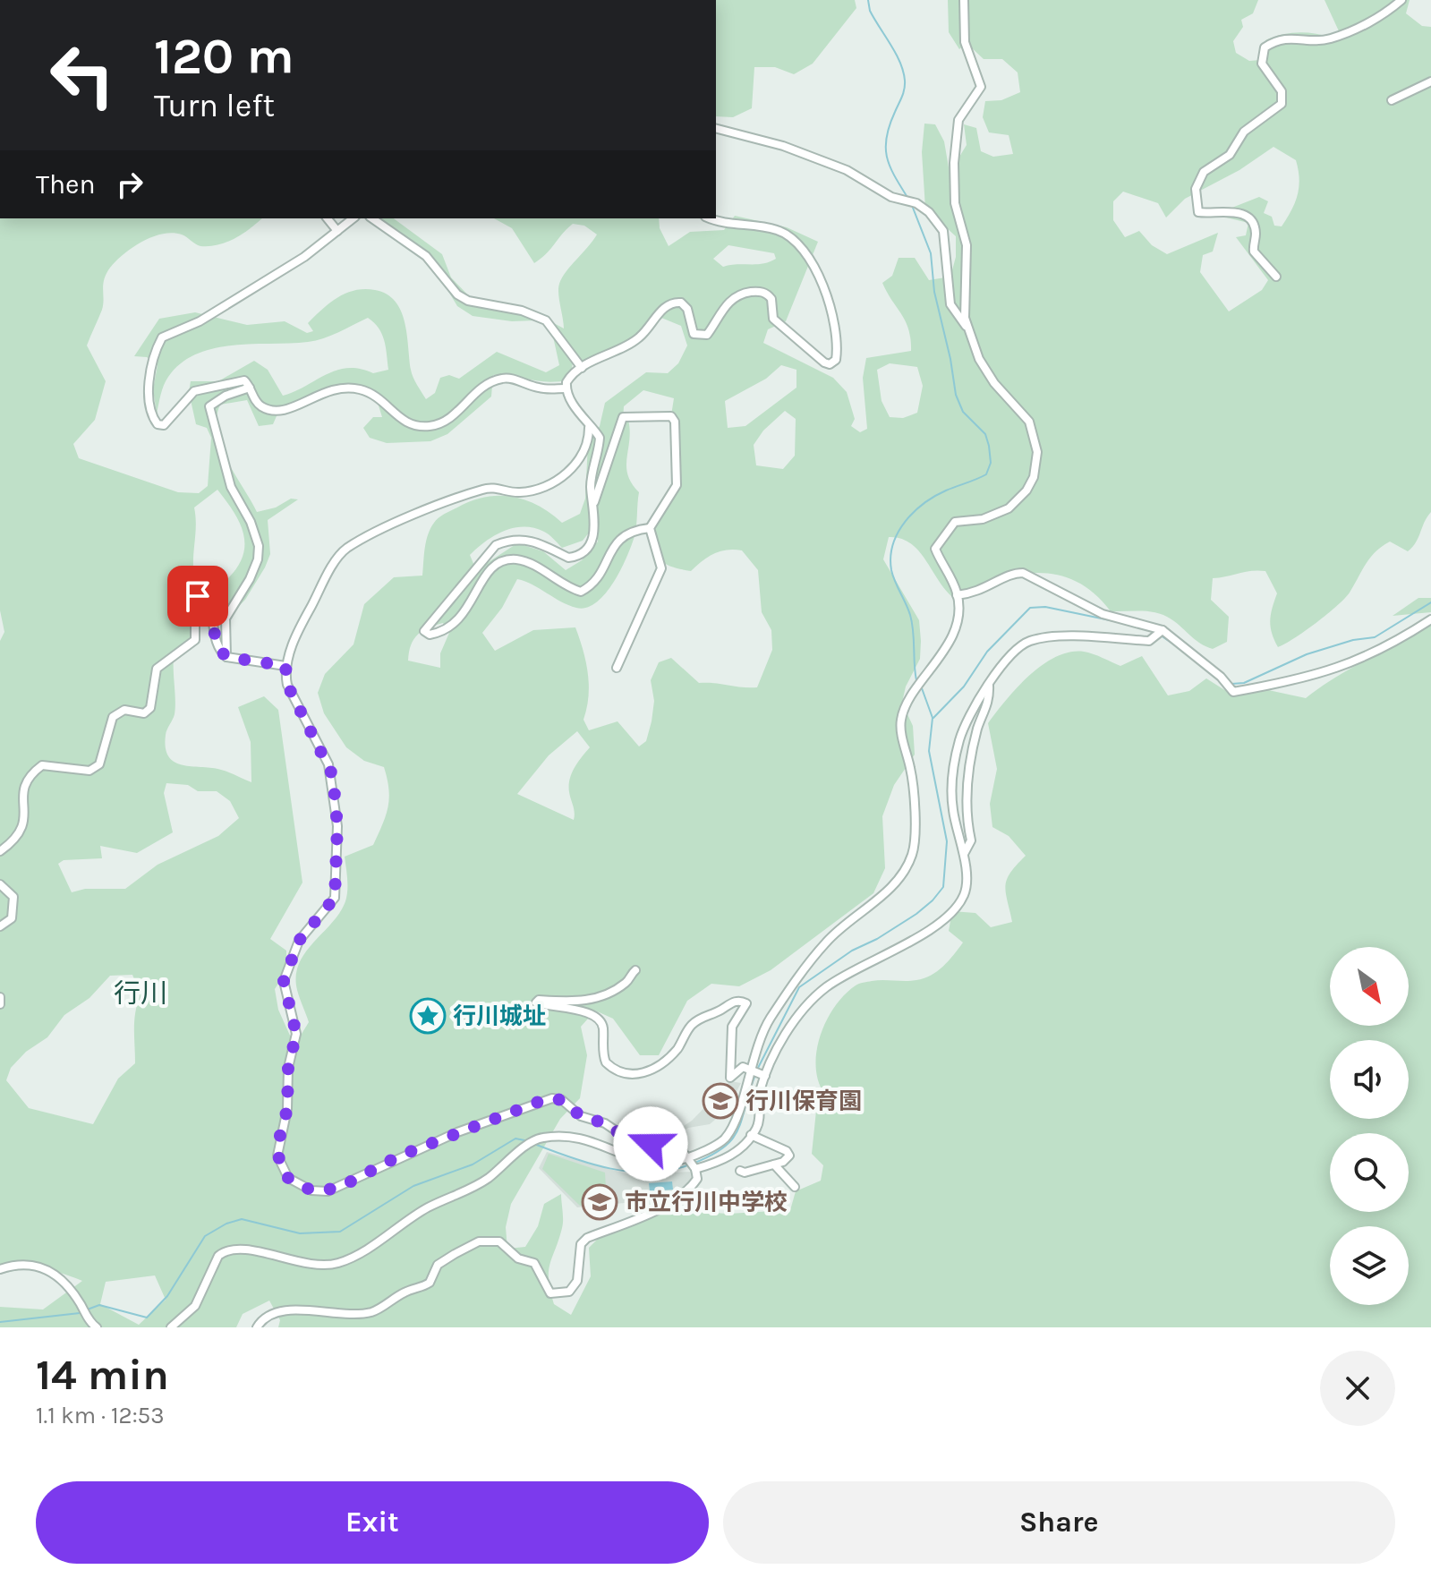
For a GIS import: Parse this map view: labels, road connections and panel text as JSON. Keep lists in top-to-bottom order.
{
  "districts": ["行川"],
  "places": {
    "place": ["行川城址"],
    "school or university": ["行川保育園", "市立行川中学校"]
  },
  "north": "bottom right",
  "page": {
    "turn": ["120 m", "Turn left"],
    "then": "Then",
    "heading": ["14 min", "1.1 km · 12:53"],
    "buttons": ["Exit", "Share"]
  }
}
